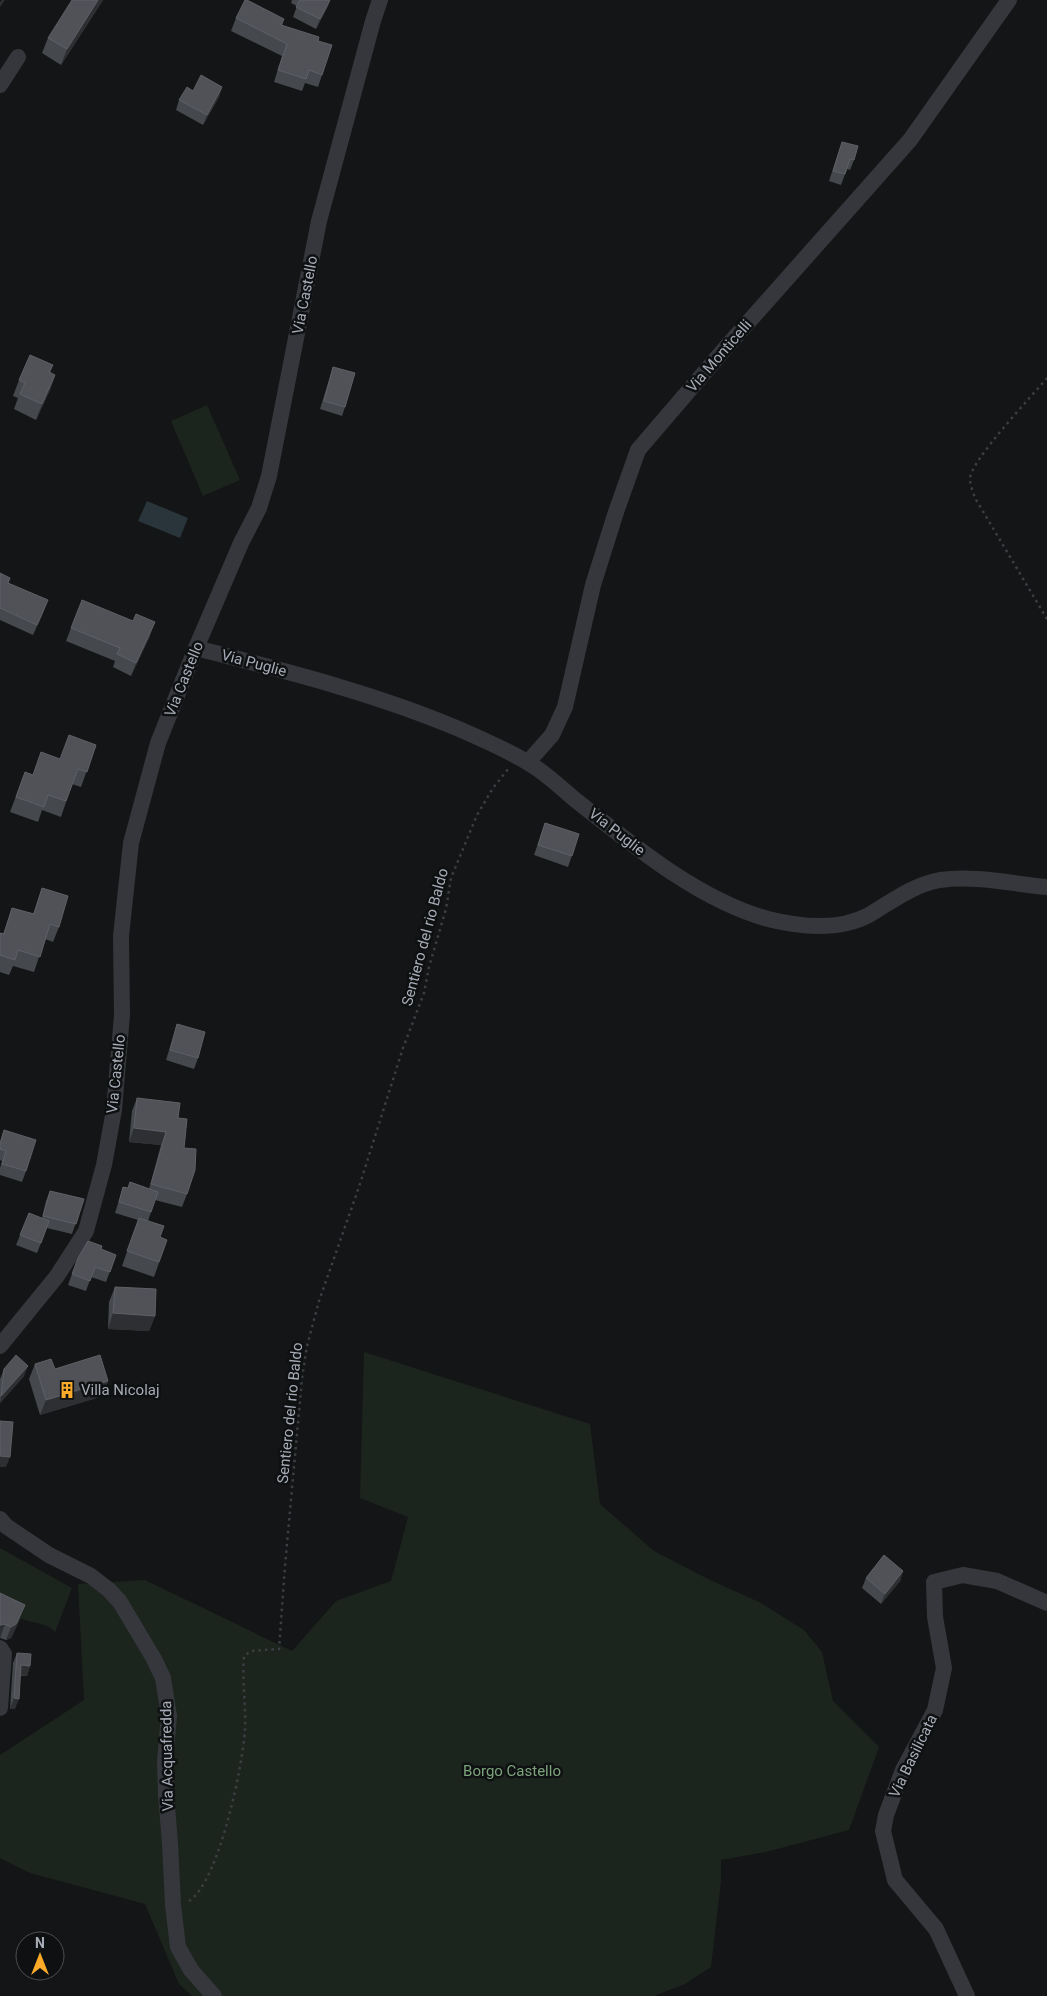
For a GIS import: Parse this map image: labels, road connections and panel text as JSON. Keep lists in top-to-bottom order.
{
  "streets": {
    "street": [
      "Via Castello",
      "Via Monticelli",
      "Via Puglie",
      "Via Acquafredda",
      "Via Basilicata"
    ],
    "path": ["Sentiero del rio Baldo"]
  },
  "crossings": [
    ["Via Castello", "Via Puglie"],
    ["Via Monticelli", "Via Puglie"],
    ["Via Monticelli", "Sentiero del rio Baldo"],
    ["Via Puglie", "Sentiero del rio Baldo"],
    ["Sentiero del rio Baldo", "Via Acquafredda"]
  ],
  "parks": ["Borgo Castello"],
  "places": {
    "building": ["Villa Nicolaj"]
  },
  "north": "top"
}
